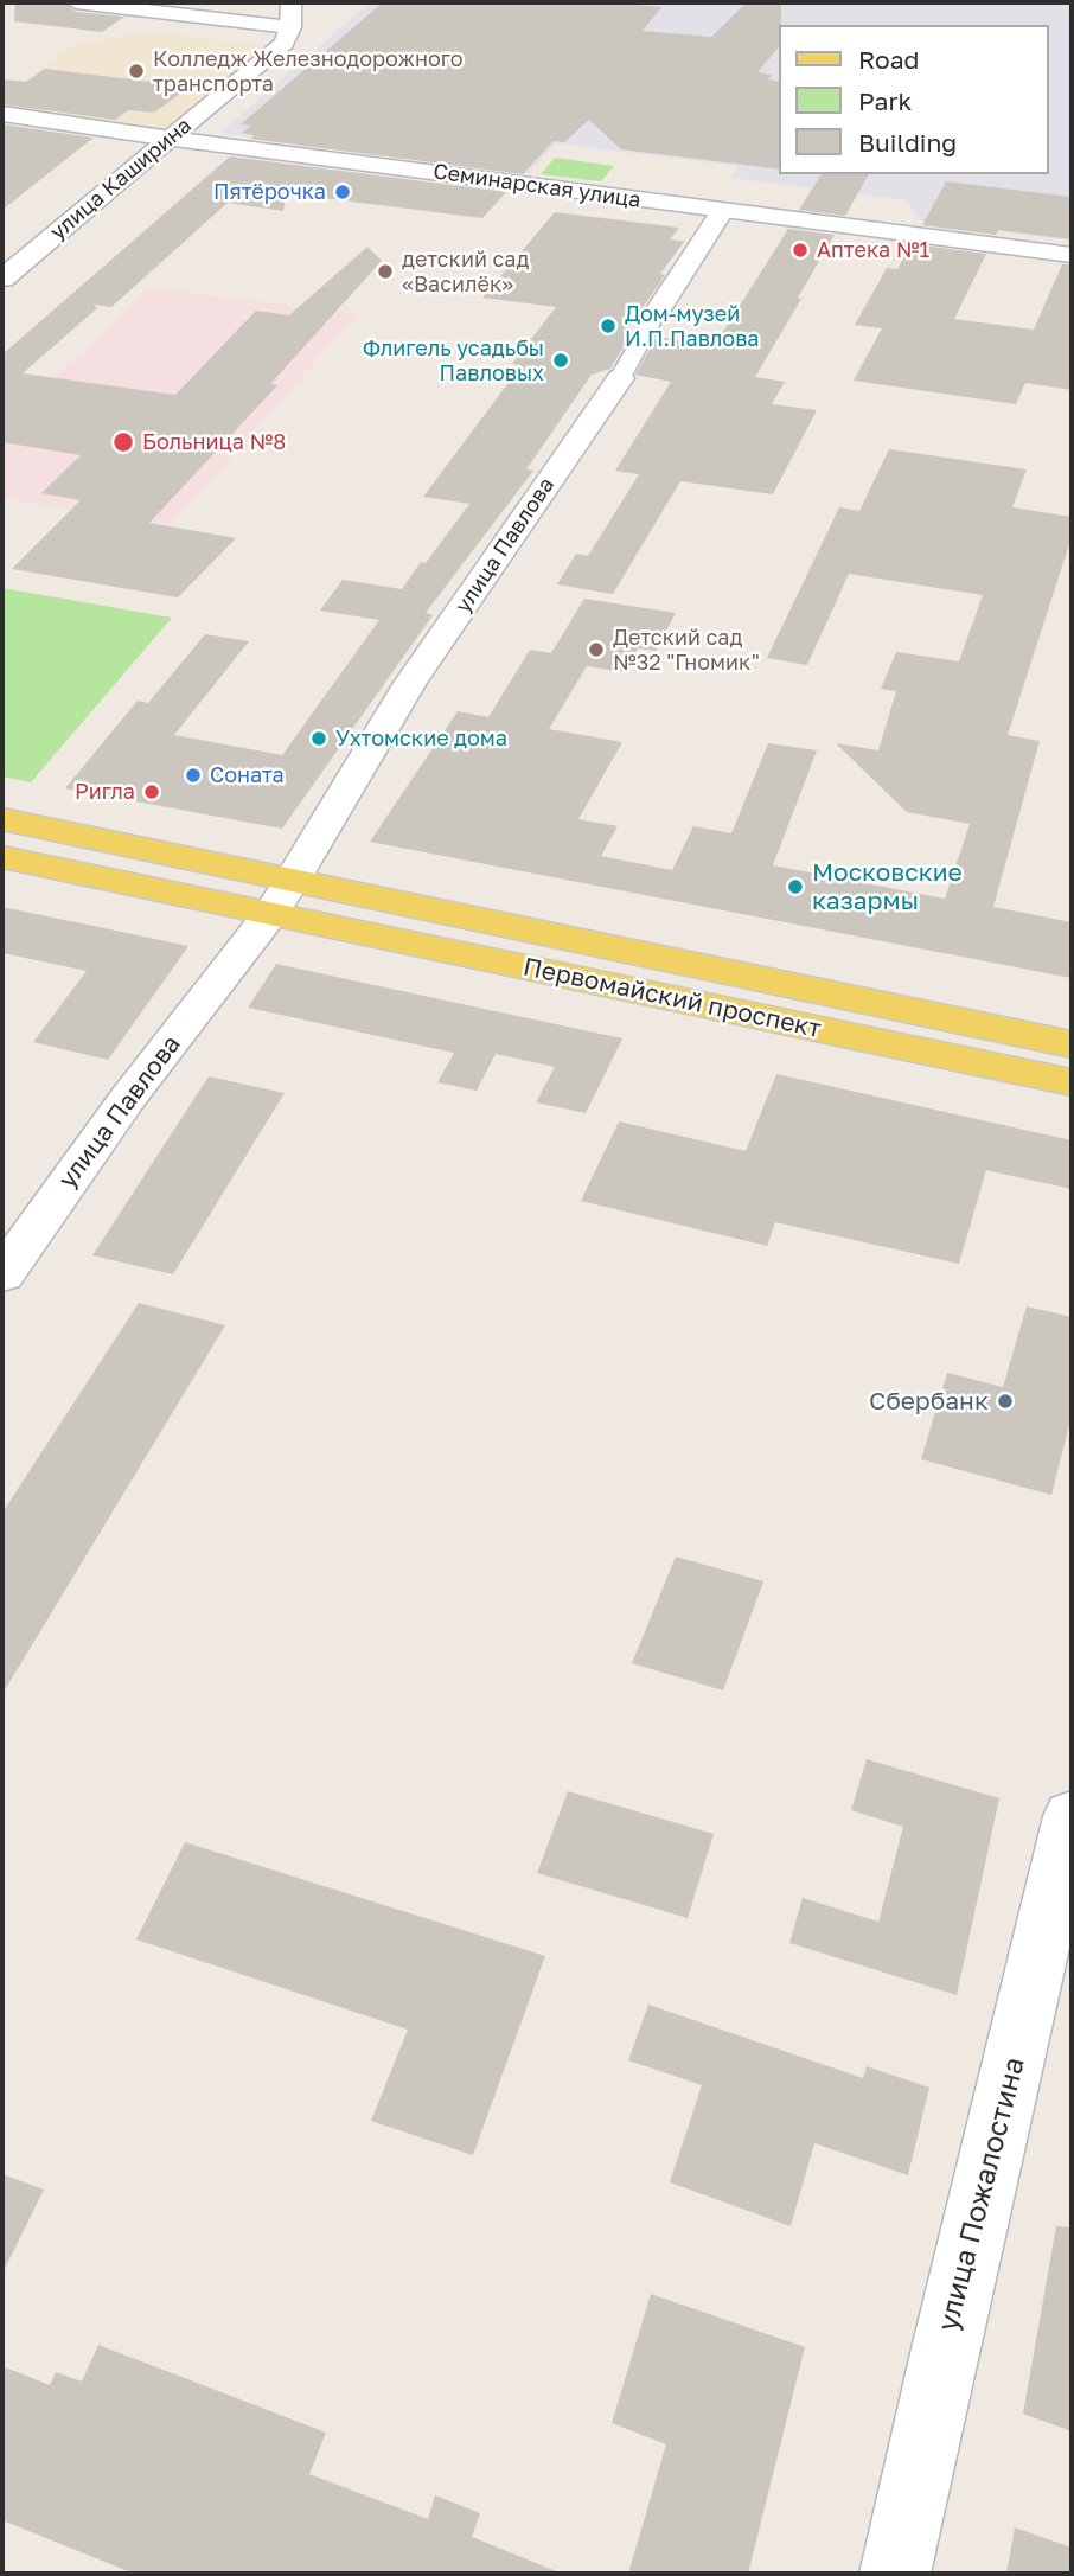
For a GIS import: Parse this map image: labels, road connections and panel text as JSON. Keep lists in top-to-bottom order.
{
  "streets": {
    "main road": ["Первомайский проспект"],
    "street": [
      "улица Каширина",
      "Семинарская улица",
      "улица Павлова",
      "улица Пожалостина"
    ]
  },
  "crossings": [
    ["улица Каширина", "Семинарская улица"],
    ["Семинарская улица", "улица Павлова"],
    ["улица Павлова", "Первомайский проспект"]
  ],
  "places": [
    "Колледж Железнодорожного транспорта",
    "Пятёрочка",
    "Аптека №1",
    "детский сад «Василёк»",
    "Дом-музей И.П.Павлова",
    "Флигель усадьбы Павловых",
    "Больница №8",
    "Детский сад №32 \"Гномик\"",
    "Ухтомские дома",
    "Соната",
    "Ригла",
    "Московские казармы",
    "Сбербанк"
  ],
  "legend": ["Road", "Park", "Building"]
}
